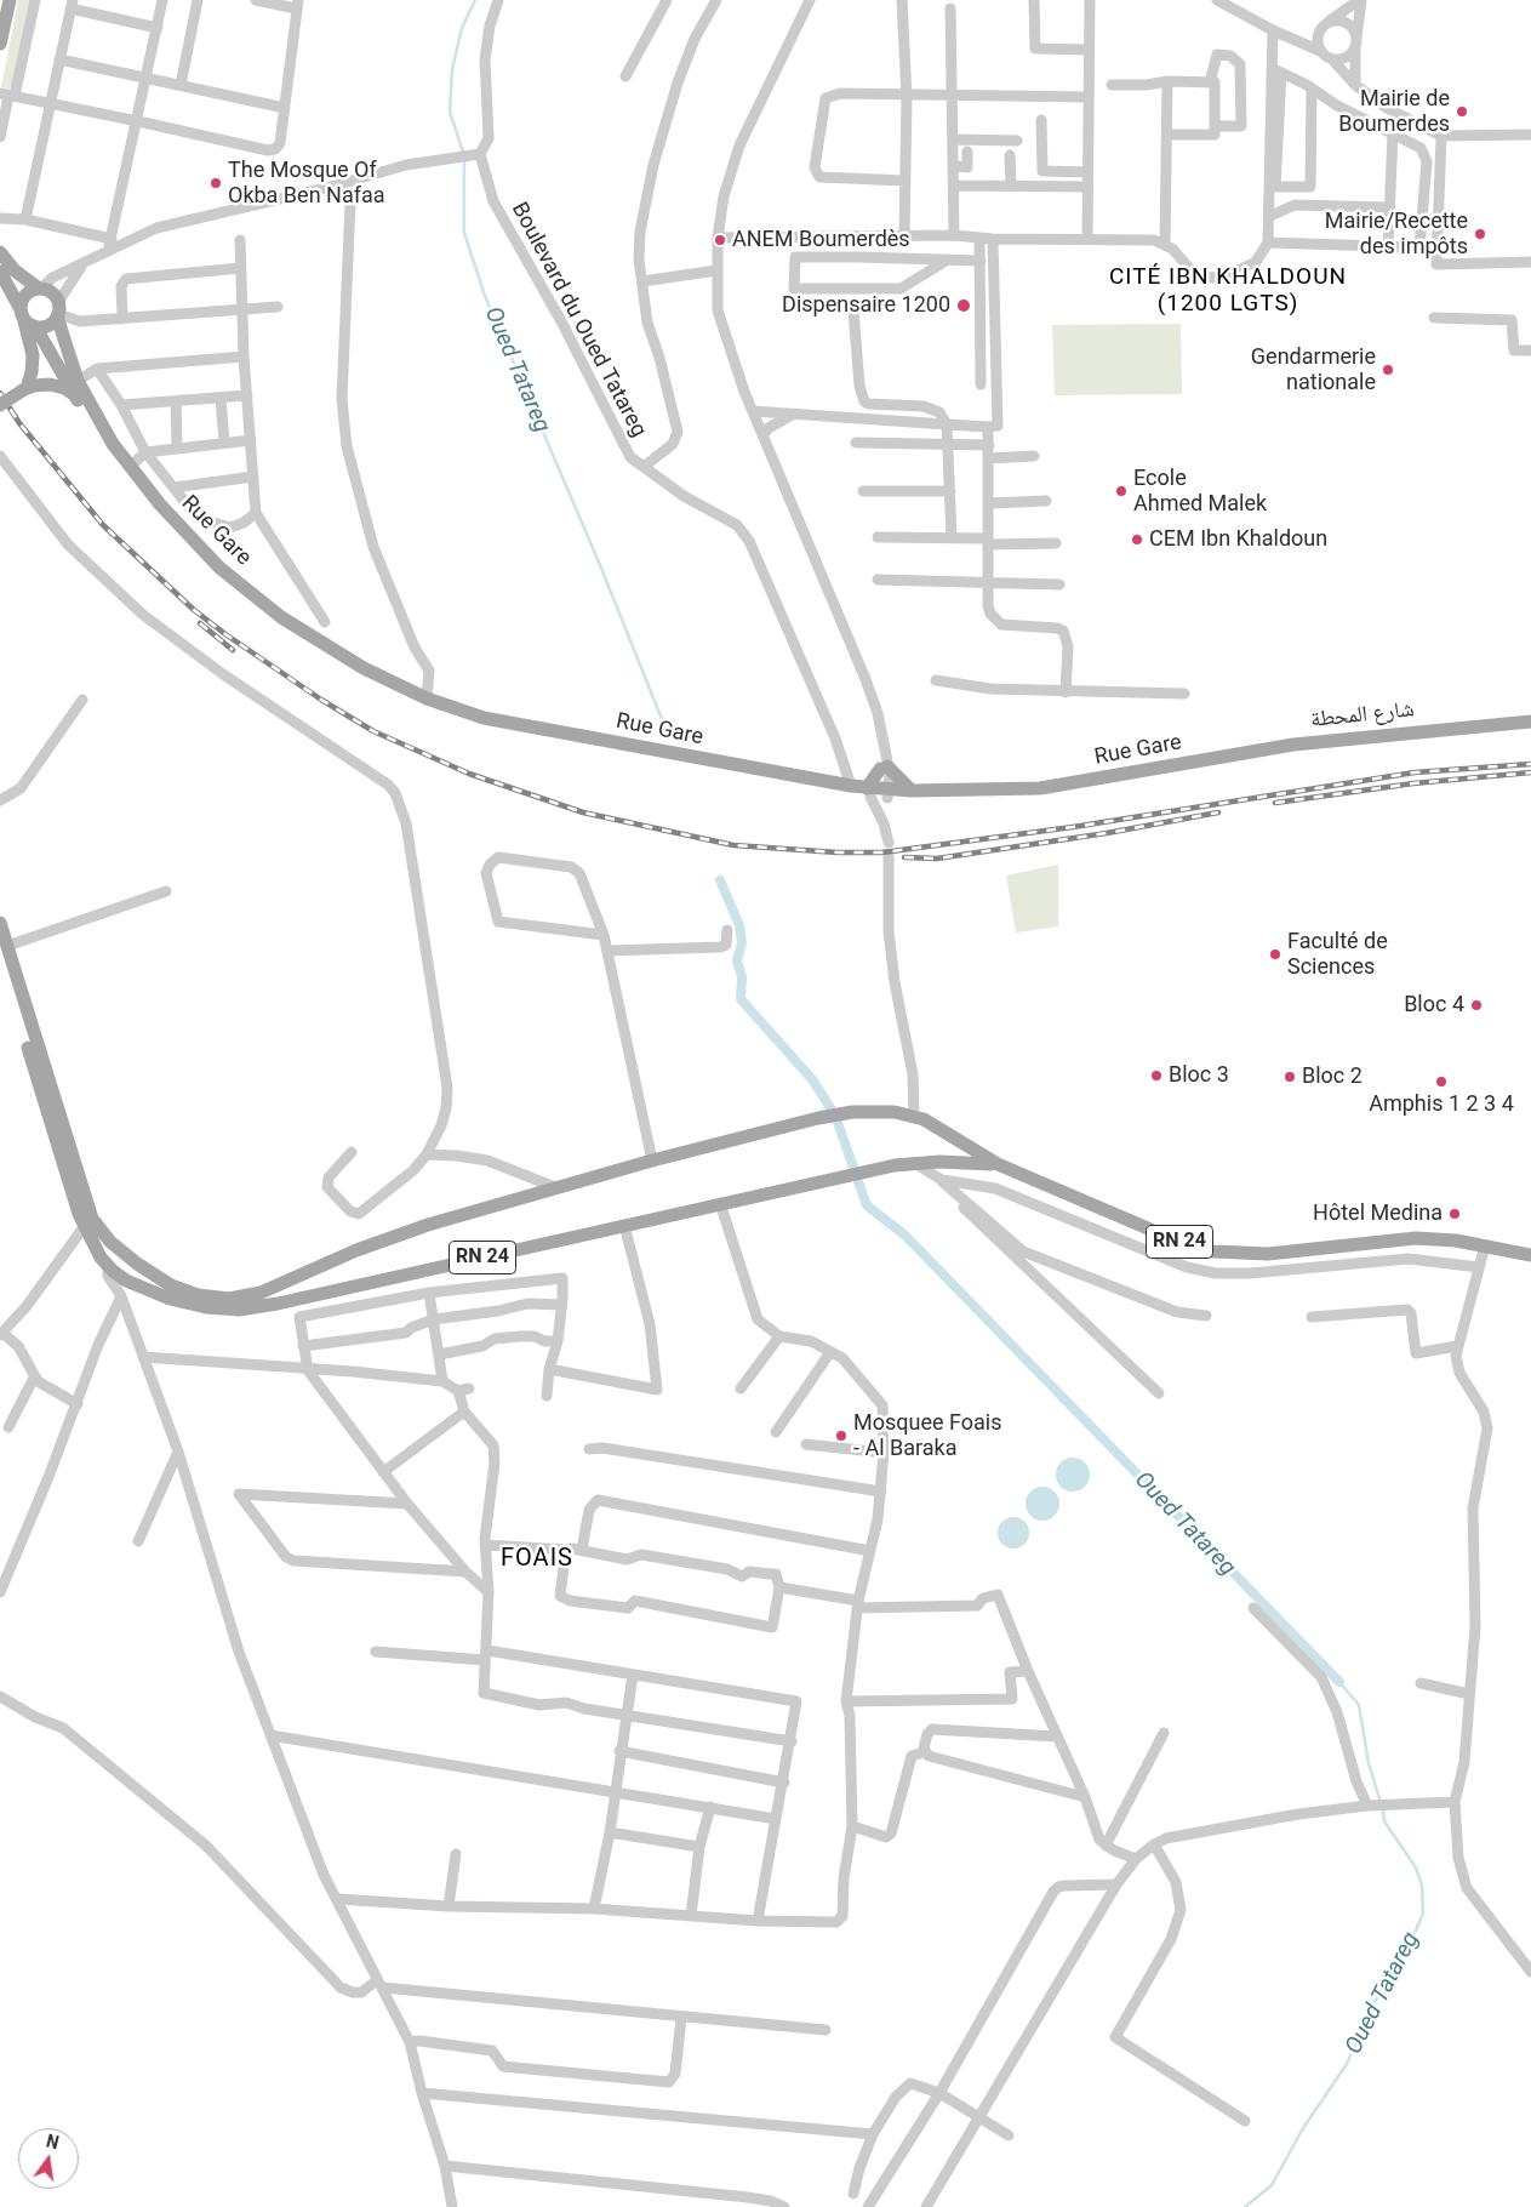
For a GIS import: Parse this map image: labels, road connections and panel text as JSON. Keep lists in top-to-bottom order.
{
  "streets": {
    "main road": ["Rue Gare", "شارع المحطة", "RN 24"],
    "street": ["Boulevard du Oued Tatareg"]
  },
  "crossings": [
    ["Boulevard du Oued Tatareg", "Rue Gare"],
    ["Rue Gare", "شارع المحطة"]
  ],
  "districts": ["CITÉ IBN KHALDOUN (1200 LGTS)", "FOAIS"],
  "water": ["Oued Tatareg"],
  "places": [
    "Mairie de Boumerdes",
    "The Mosque Of Okba Ben Nafaa",
    "Mairie/Recette des impôts",
    "ANEM Boumerdès",
    "Dispensaire 1200",
    "Gendarmerie nationale",
    "Ecole Ahmed Malek",
    "CEM Ibn Khaldoun",
    "Faculté de Sciences",
    "Bloc 4",
    "Bloc 3",
    "Bloc 2",
    "Amphis 1 2 3 4",
    "Hôtel Medina",
    "Mosquee Foais - Al Baraka"
  ],
  "north": "top"
}
